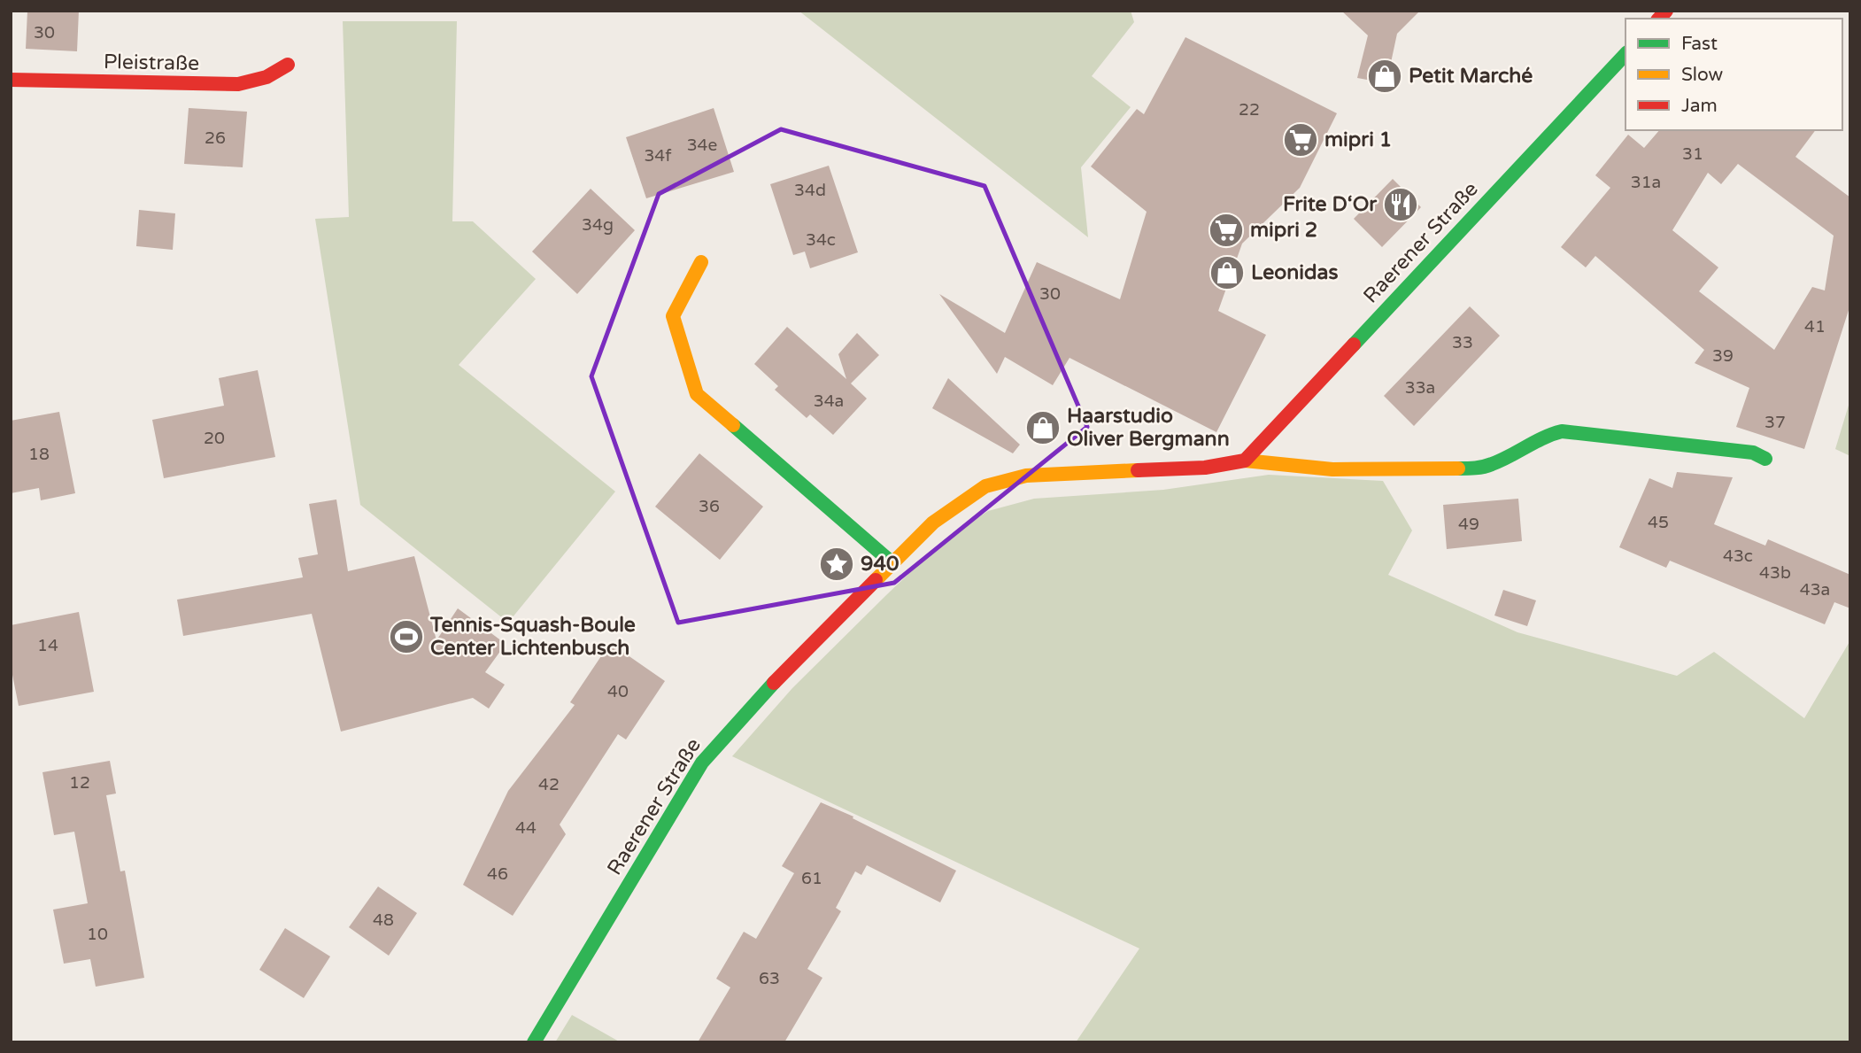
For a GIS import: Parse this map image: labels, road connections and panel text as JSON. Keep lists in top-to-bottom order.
{
  "streets": {
    "street": ["Pleistraße", "Raerener Straße"]
  },
  "places": {
    "shop": ["Petit Marché", "Leonidas", "Haarstudio Oliver Bergmann"],
    "supermarket": ["mipri 1", "mipri 2"],
    "restaurant": ["Frite D‘Or"],
    "place": ["940"],
    "sports": ["Tennis-Squash-Boule Center Lichtenbusch"]
  },
  "house_numbers": [
    "30",
    "22",
    "26",
    "34e",
    "31",
    "34f",
    "31a",
    "34d",
    "34g",
    "34c",
    "30",
    "41",
    "33",
    "39",
    "33a",
    "34a",
    "37",
    "20",
    "18",
    "36",
    "45",
    "49",
    "43c",
    "43b",
    "43a",
    "14",
    "40",
    "12",
    "42",
    "44",
    "46",
    "61",
    "48",
    "10",
    "63"
  ],
  "legend": ["Fast", "Slow", "Jam"]
}
